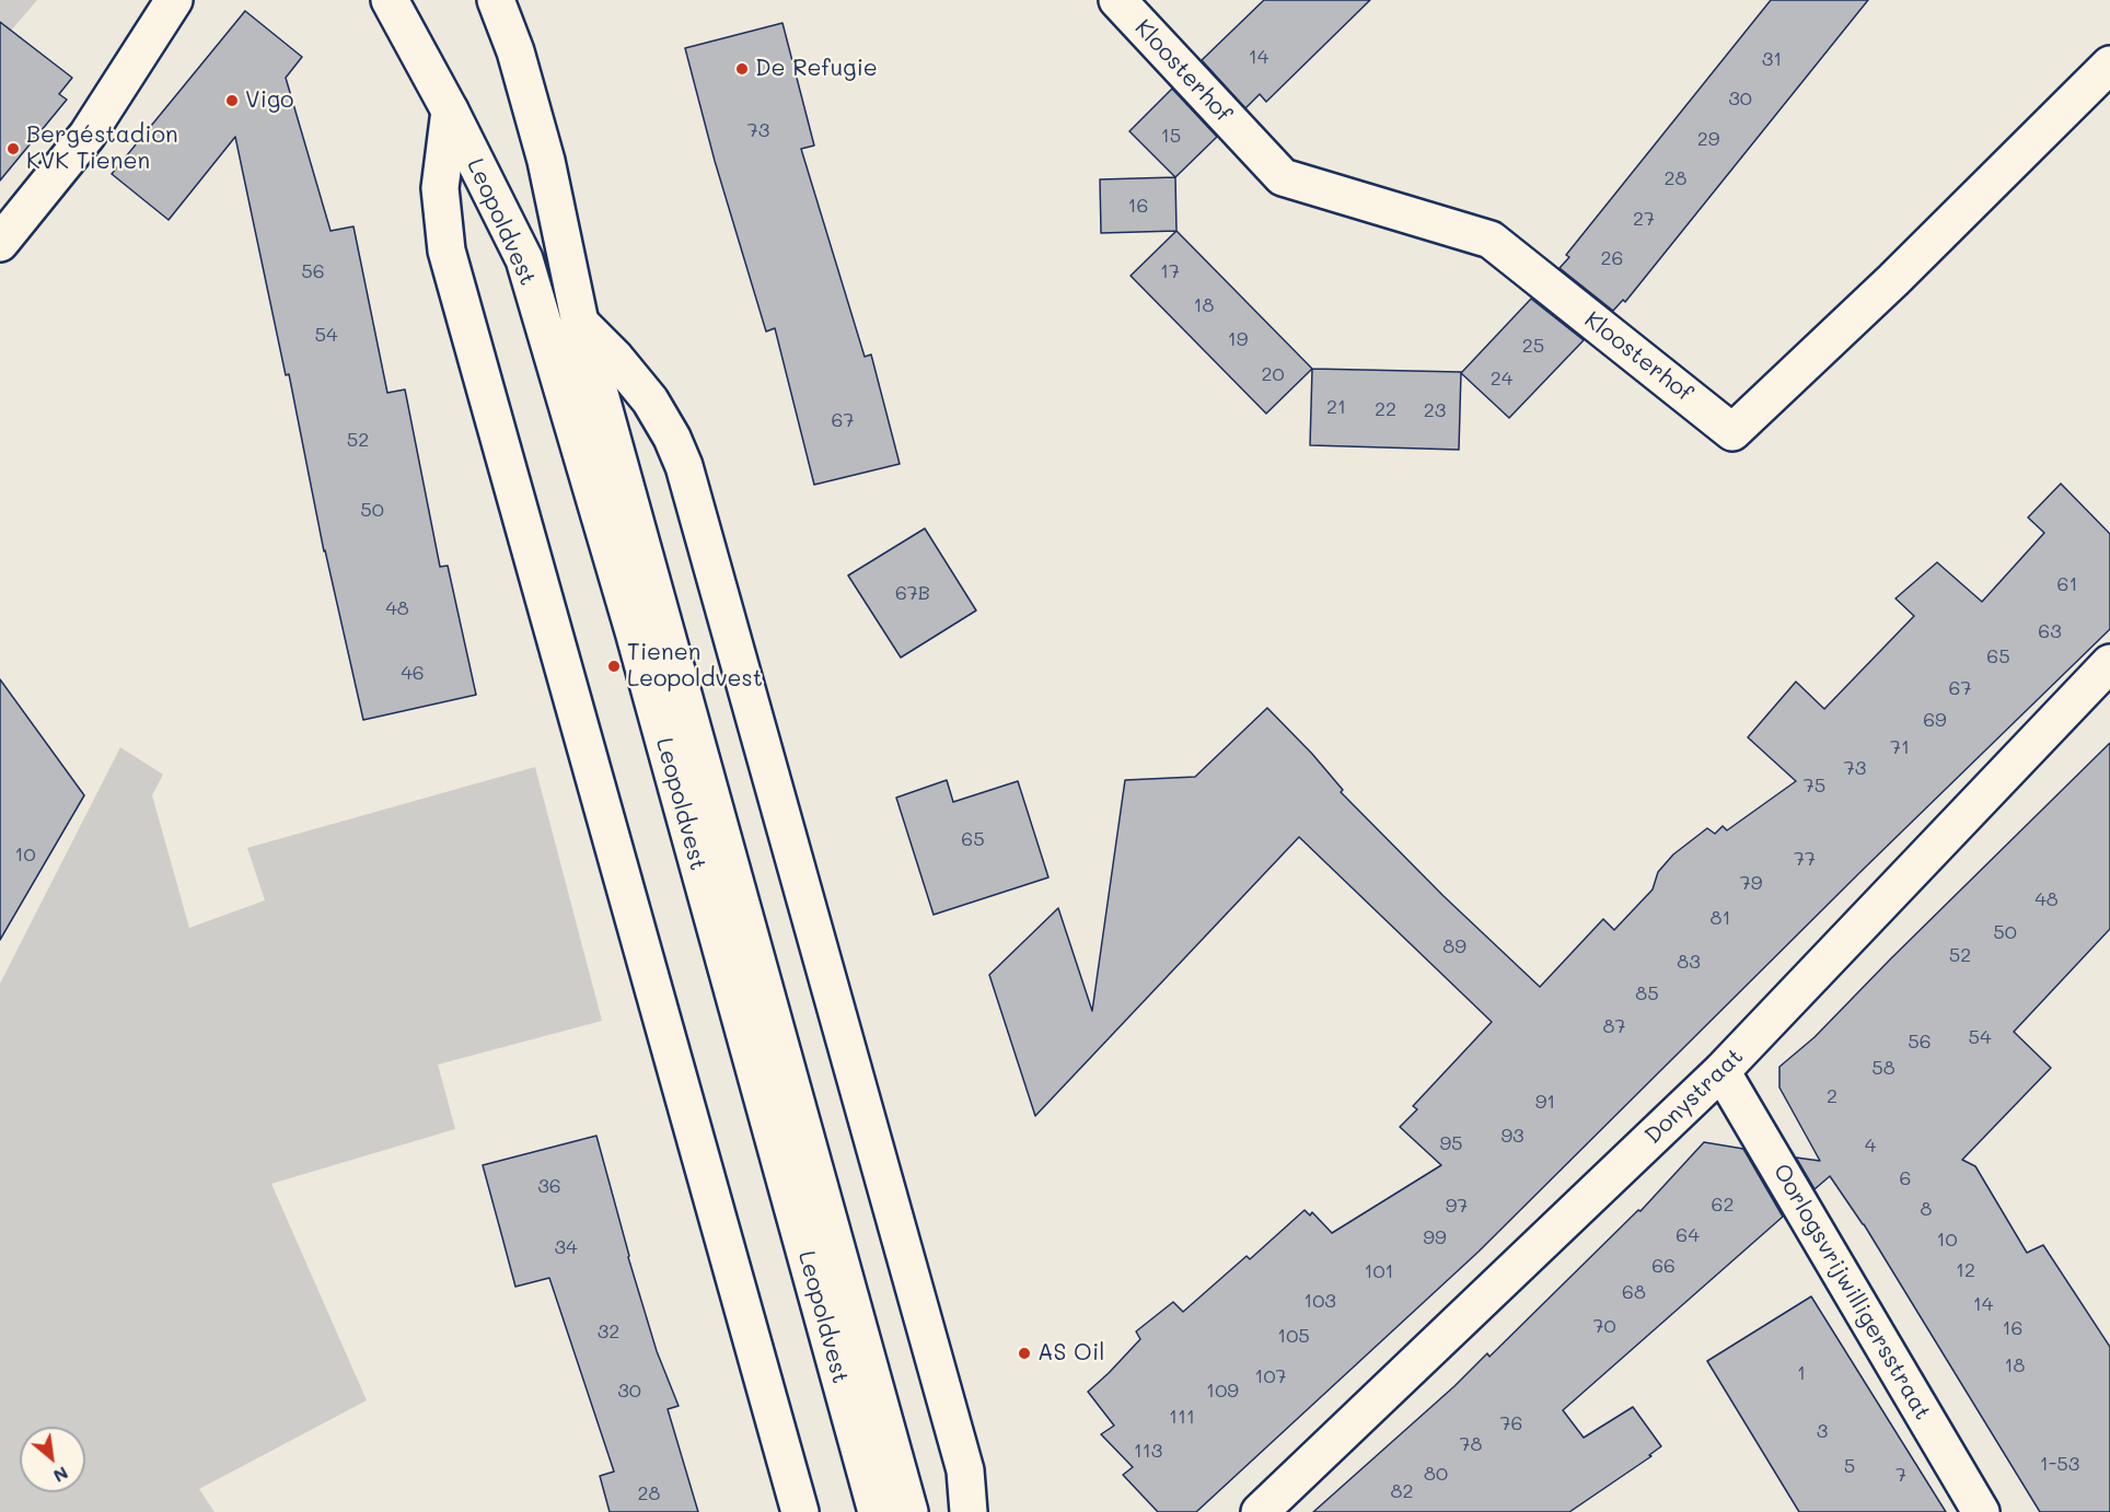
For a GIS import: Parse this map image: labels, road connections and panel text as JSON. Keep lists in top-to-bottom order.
{
  "streets": {
    "street": [
      "Kloosterhof",
      "Leopoldvest",
      "Donystraat",
      "Oorlogsvrijwilligersstraat"
    ]
  },
  "crossings": [
    ["Donystraat", "Oorlogsvrijwilligersstraat"]
  ],
  "places": [
    "De Refugie",
    "Vigo",
    "Bergéstadion KVK Tienen",
    "Tienen Leopoldvest",
    "AS Oil"
  ],
  "house_numbers": [
    "14",
    "31",
    "30",
    "73",
    "15",
    "29",
    "28",
    "16",
    "27",
    "26",
    "56",
    "17",
    "18",
    "54",
    "19",
    "25",
    "20",
    "24",
    "21",
    "22",
    "23",
    "67",
    "52",
    "50",
    "61",
    "67B",
    "48",
    "63",
    "65",
    "46",
    "67",
    "69",
    "71",
    "73",
    "75",
    "65",
    "10",
    "77",
    "79",
    "48",
    "81",
    "50",
    "89",
    "52",
    "83",
    "85",
    "87",
    "54",
    "56",
    "58",
    "2",
    "91",
    "93",
    "95",
    "4",
    "6",
    "36",
    "62",
    "97",
    "8",
    "64",
    "99",
    "10",
    "34",
    "66",
    "12",
    "101",
    "68",
    "103",
    "14",
    "70",
    "16",
    "32",
    "105",
    "18",
    "1",
    "107",
    "30",
    "109",
    "111",
    "76",
    "3",
    "78",
    "113",
    "1-53",
    "5",
    "80",
    "7",
    "82",
    "28"
  ],
  "north": "bottom right"
}
